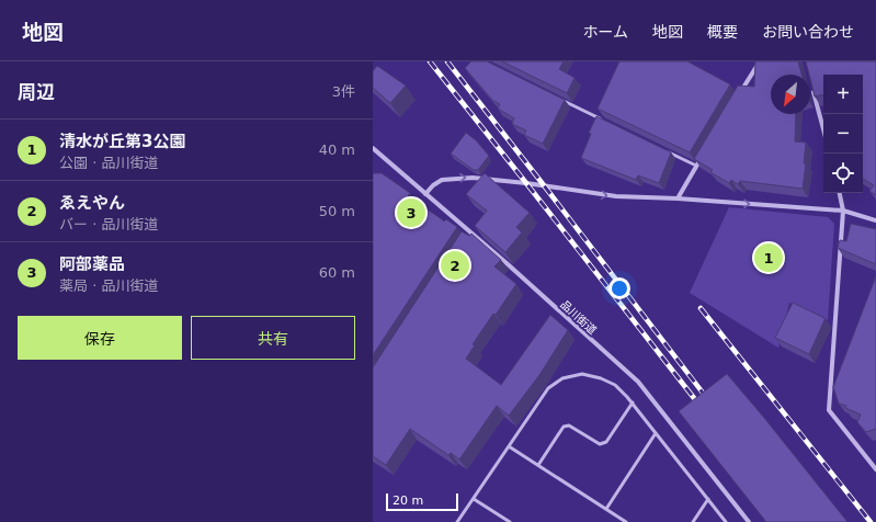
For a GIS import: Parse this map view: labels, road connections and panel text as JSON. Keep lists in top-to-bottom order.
{
  "streets": {
    "street": ["品川街道"]
  },
  "scale_bar": "20 m",
  "north": "bottom left",
  "page": {
    "header": "地図",
    "nav": [
      "ホーム",
      "地図",
      "概要",
      "お問い合わせ"
    ],
    "heading": ["周辺", "3件"],
    "map_buttons": ["+", "−"],
    "list": [
      {
        "mark": "1",
        "name": "清水が丘第3公園",
        "note": "公園 · 品川街道",
        "value": "40 m"
      },
      {
        "mark": "2",
        "name": "ゑえやん",
        "note": "バー · 品川街道",
        "value": "50 m"
      },
      {
        "mark": "3",
        "name": "阿部薬品",
        "note": "薬局 · 品川街道",
        "value": "60 m"
      }
    ],
    "pins": ["3", "1", "2"],
    "buttons": ["保存", "共有"],
    "scale": "20 m"
  }
}
